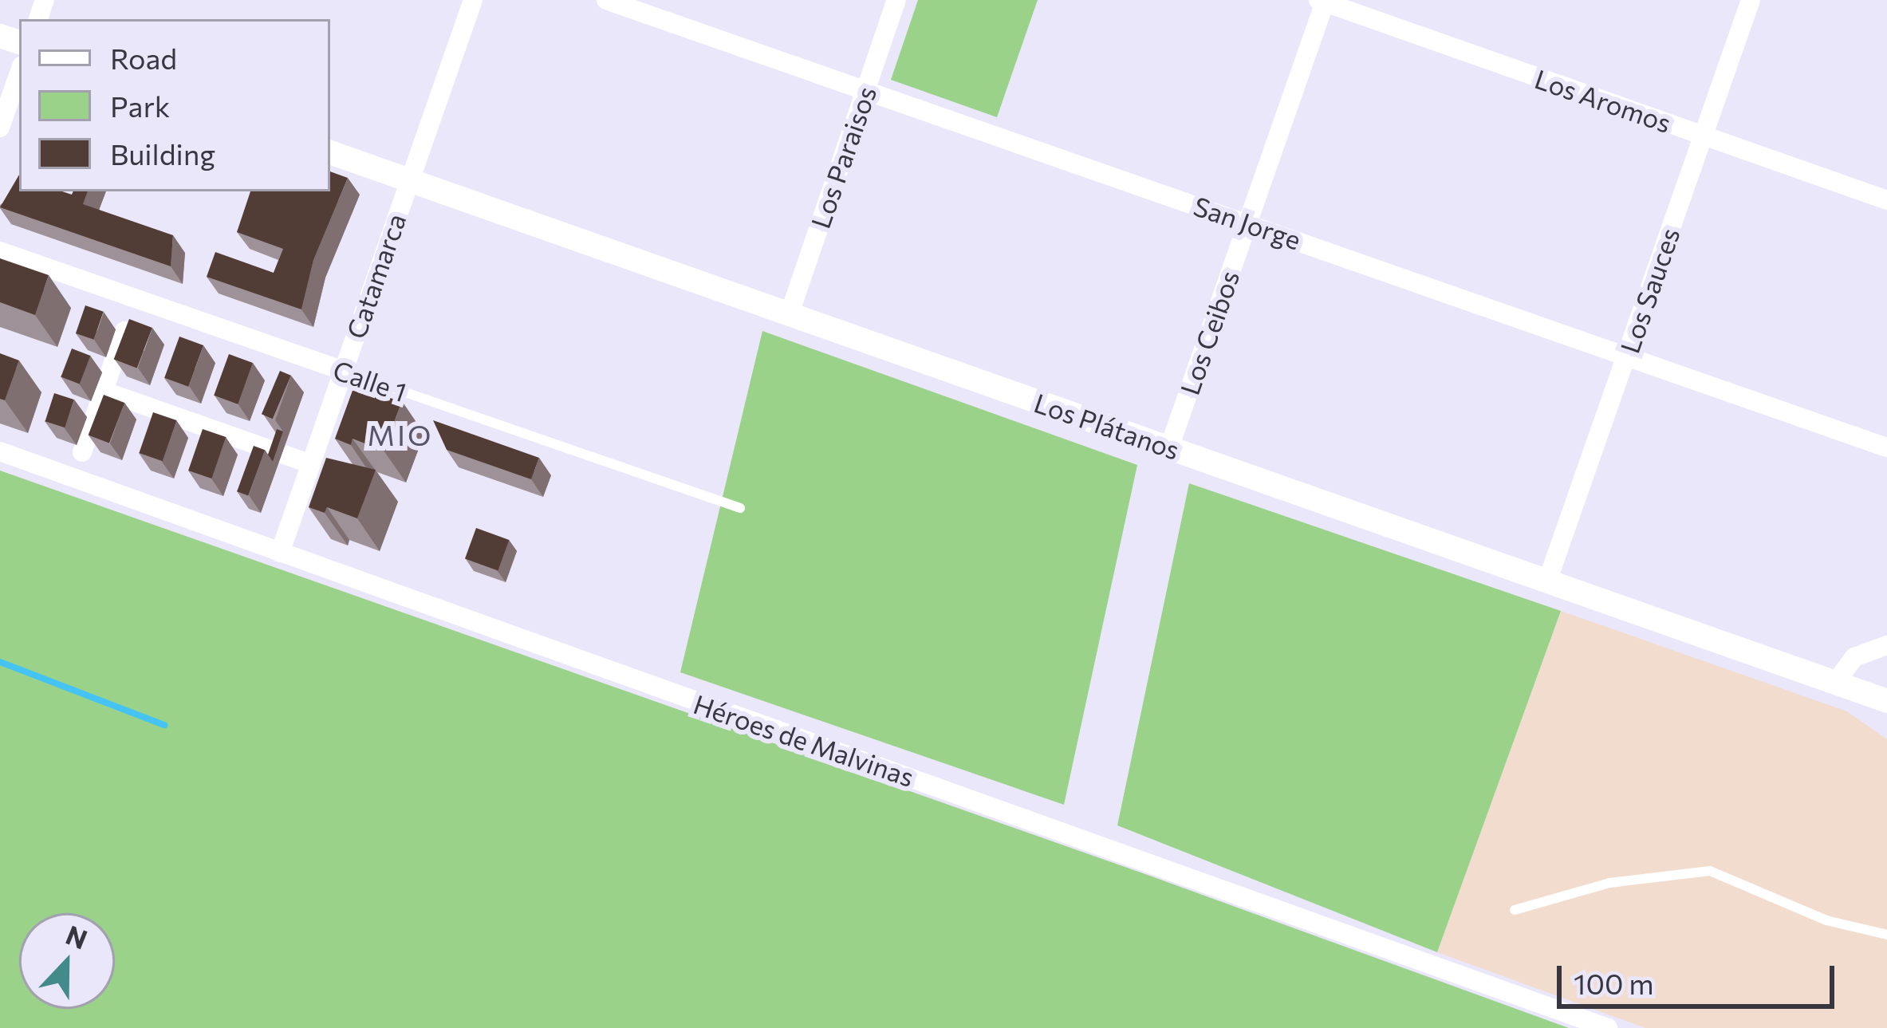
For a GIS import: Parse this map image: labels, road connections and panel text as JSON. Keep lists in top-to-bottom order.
{
  "streets": {
    "street": [
      "Los Aromos",
      "Los Paraisos",
      "San Jorge",
      "Catamarca",
      "Los Sauces",
      "Los Ceibos",
      "Calle 1",
      "Los Plátanos",
      "Héroes de Malvinas"
    ]
  },
  "crossings": [
    ["Los Aromos", "Los Sauces"],
    ["Los Aromos", "Los Ceibos"],
    ["Los Paraisos", "San Jorge"],
    ["Los Paraisos", "Los Plátanos"],
    ["San Jorge", "Los Sauces"],
    ["San Jorge", "Los Ceibos"],
    ["Catamarca", "Calle 1"],
    ["Catamarca", "Los Plátanos"],
    ["Catamarca", "Héroes de Malvinas"],
    ["Los Sauces", "Los Plátanos"],
    ["Los Ceibos", "Los Plátanos"]
  ],
  "districts": ["MIO"],
  "legend": ["Road", "Park", "Building"],
  "scale_bar": "100 m",
  "north": "top"
}
